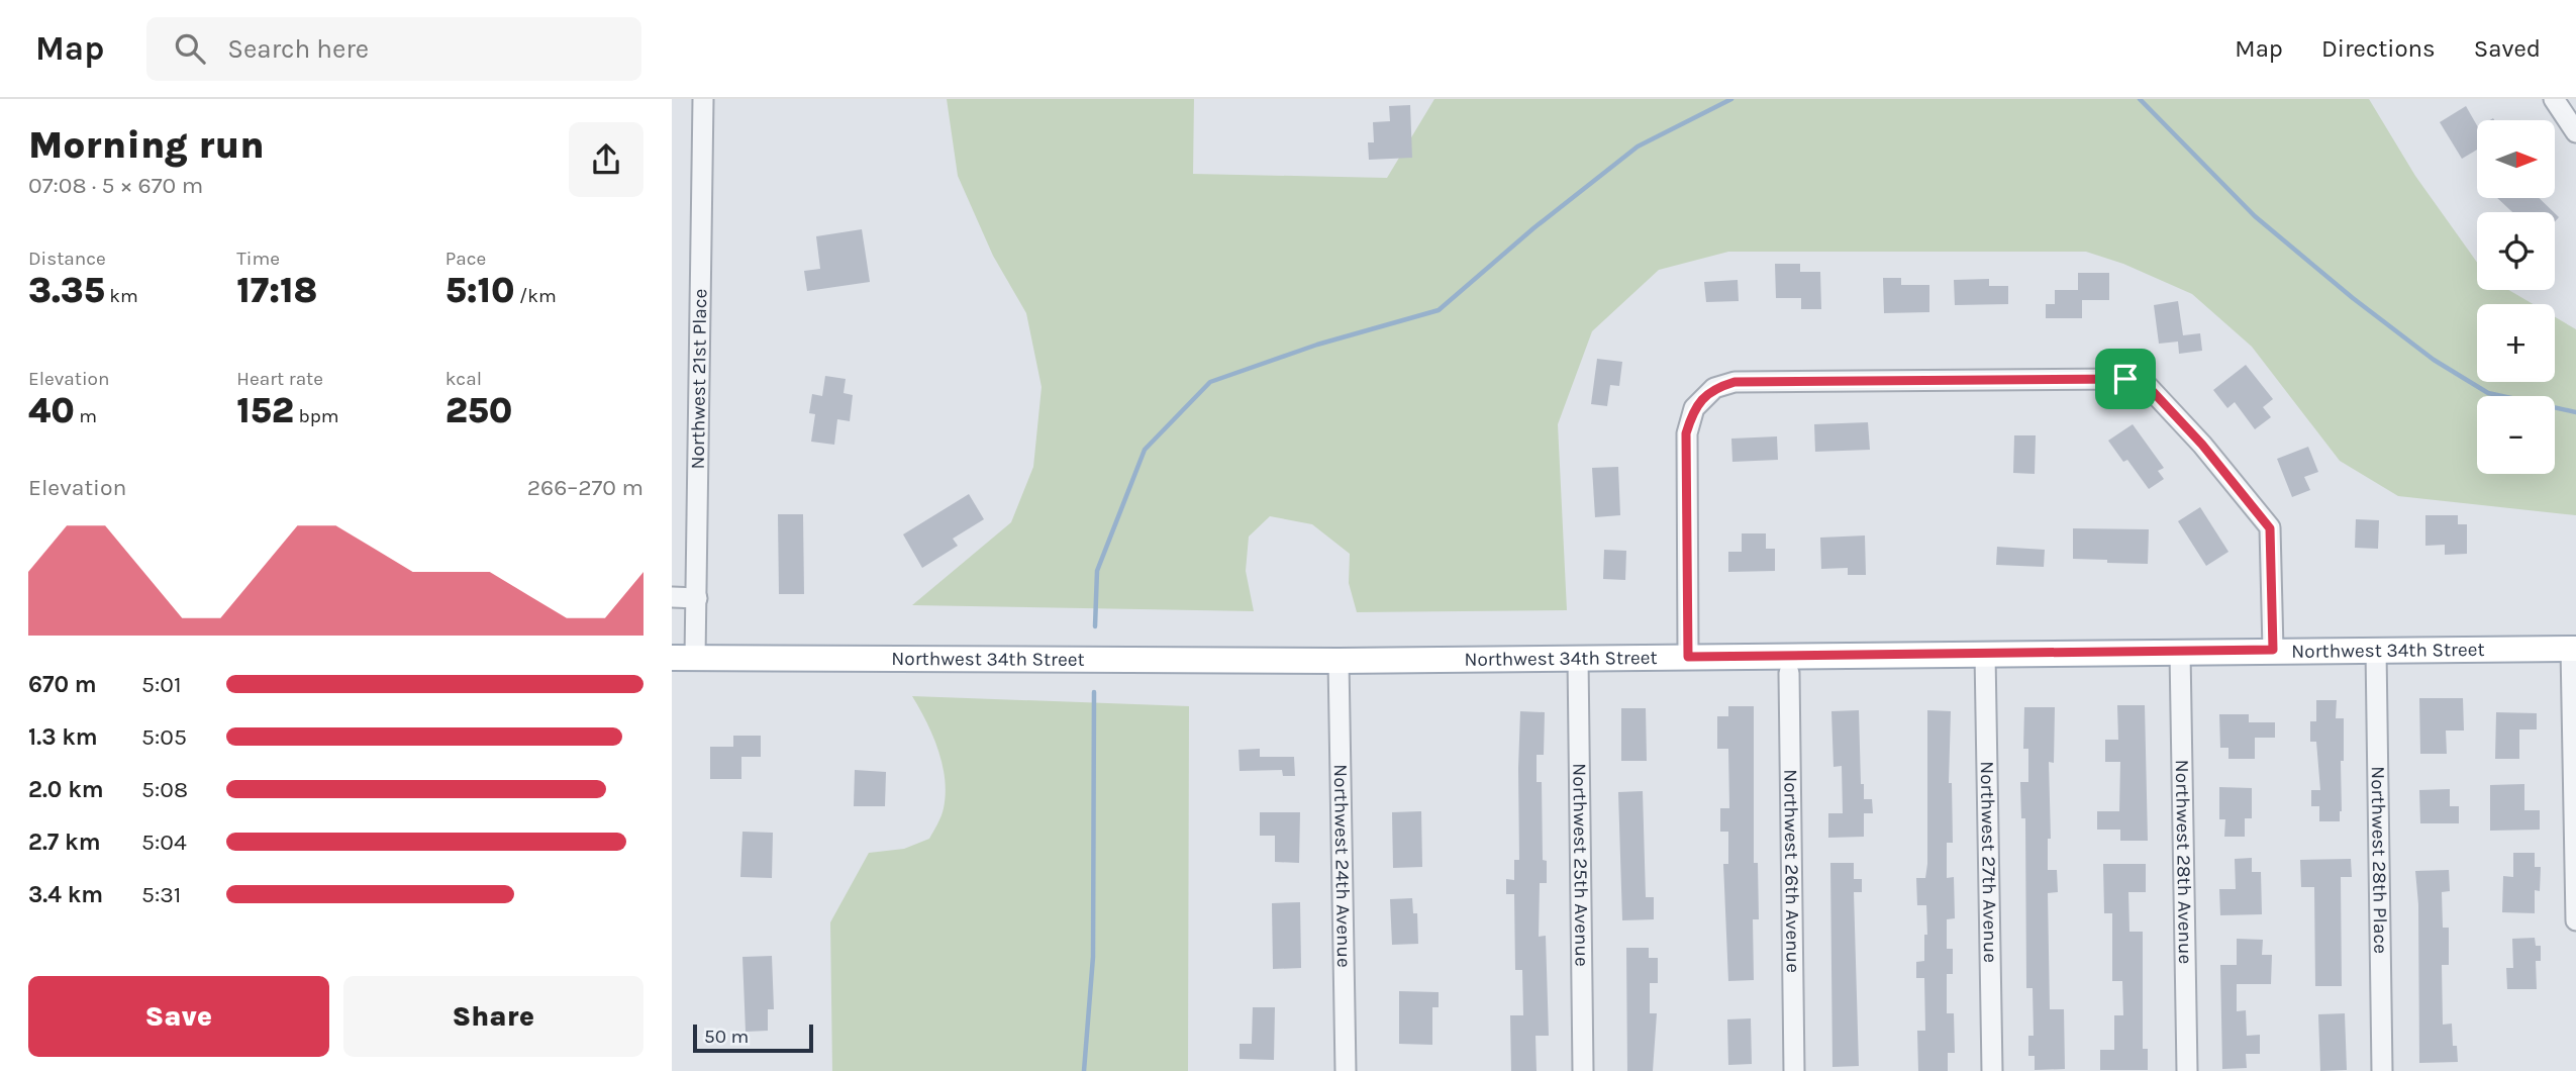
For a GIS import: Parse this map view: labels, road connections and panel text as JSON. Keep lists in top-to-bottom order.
{
  "streets": {
    "main road": ["Northwest 34th Street"],
    "street": [
      "Northwest 21st Place",
      "Northwest 28th Place",
      "Northwest 28th Avenue",
      "Northwest 27th Avenue",
      "Northwest 25th Avenue",
      "Northwest 24th Avenue",
      "Northwest 26th Avenue"
    ]
  },
  "crossings": [
    ["Northwest 21st Place", "Northwest 34th Street"],
    ["Northwest 34th Street", "Northwest 28th Place"],
    ["Northwest 34th Street", "Northwest 28th Avenue"],
    ["Northwest 34th Street", "Northwest 27th Avenue"],
    ["Northwest 34th Street", "Northwest 25th Avenue"],
    ["Northwest 34th Street", "Northwest 24th Avenue"]
  ],
  "scale_bar": "50 m",
  "north": "right",
  "page": {
    "header": "Map",
    "search": "Search here",
    "nav": ["Map", "Directions", "Saved"],
    "heading": ["Morning run", "07:08 · 5 × 670 m"],
    "map_buttons": ["+", "−"],
    "stats": [
      ["Distance", "3.35 km"],
      ["Time", "17:18"],
      ["Pace", "5:10 /km"],
      ["Elevation", "40 m"],
      ["Heart rate", "152 bpm"],
      ["kcal", "250"]
    ],
    "chart": ["Elevation", "266–270 m"],
    "list": [
      {
        "name": "670 m",
        "note": "5:01"
      },
      {
        "name": "1.3 km",
        "note": "5:05"
      },
      {
        "name": "2.0 km",
        "note": "5:08"
      },
      {
        "name": "2.7 km",
        "note": "5:04"
      },
      {
        "name": "3.4 km",
        "note": "5:31"
      }
    ],
    "buttons": ["Save", "Share"],
    "scale": "50 m"
  }
}
